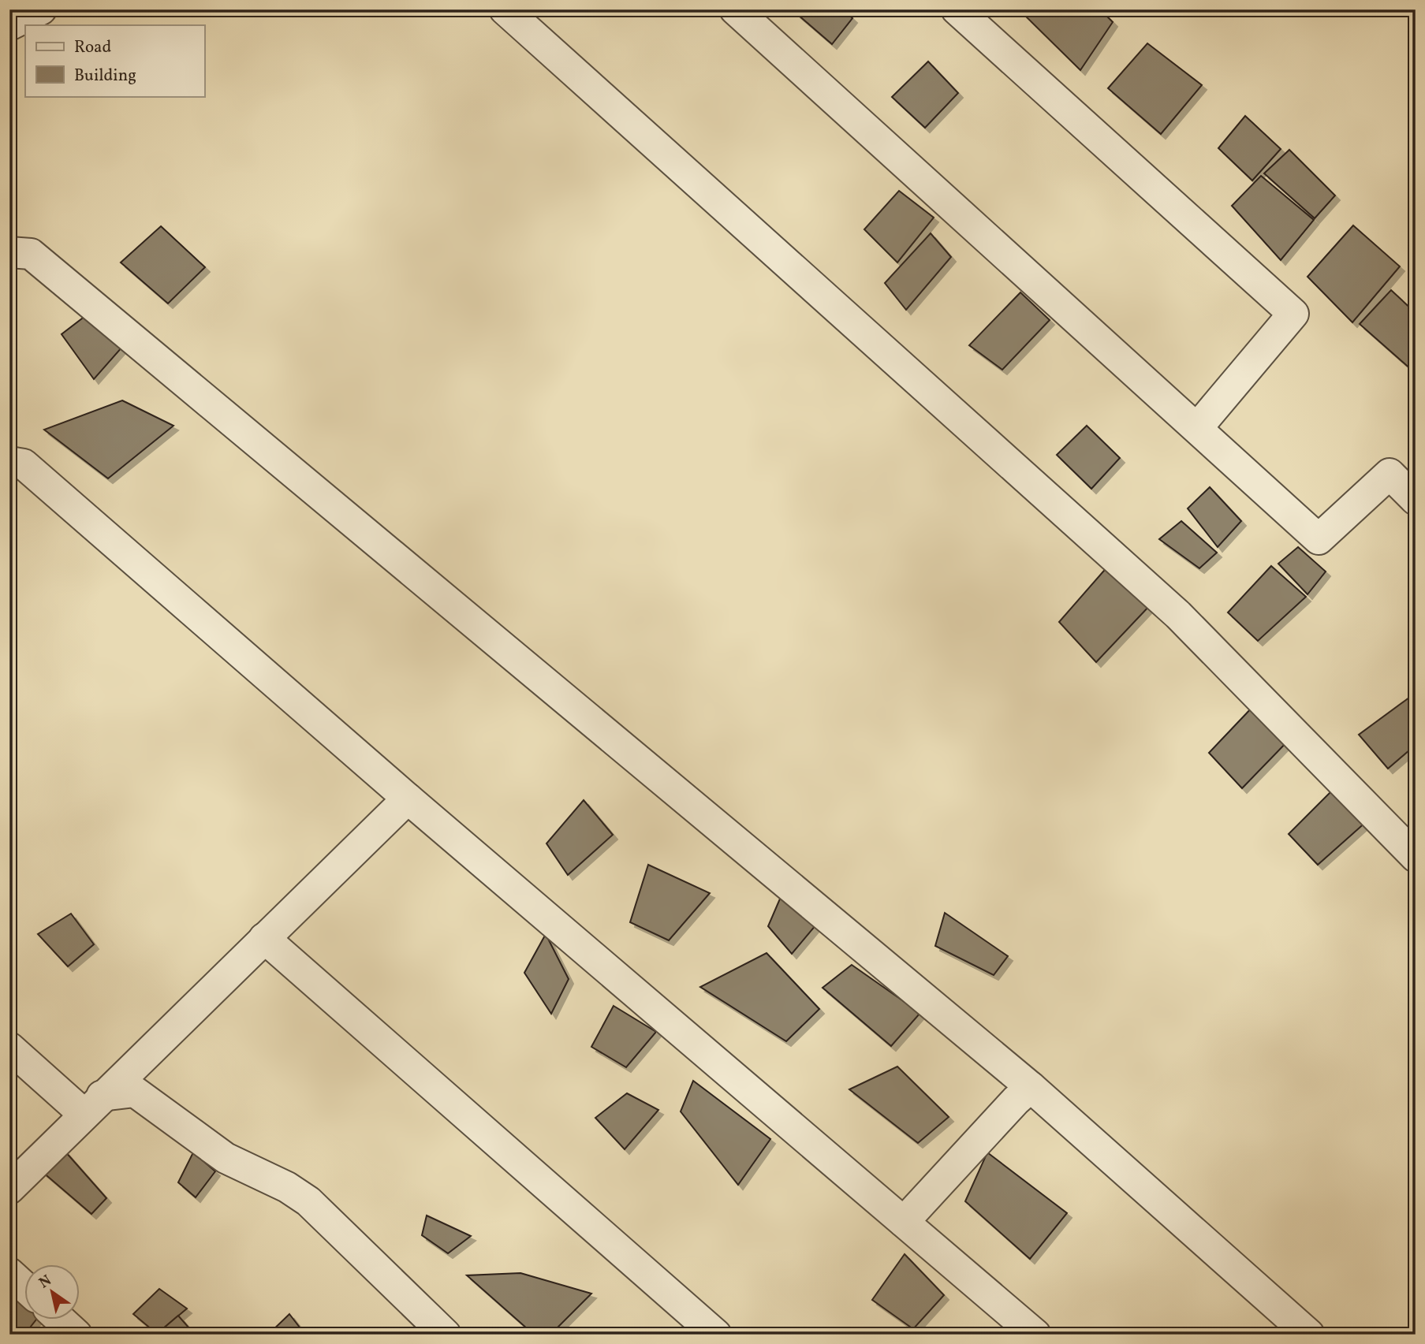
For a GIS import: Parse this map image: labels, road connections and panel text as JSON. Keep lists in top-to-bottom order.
{
  "legend": ["Road", "Building"],
  "north": "top left"
}
